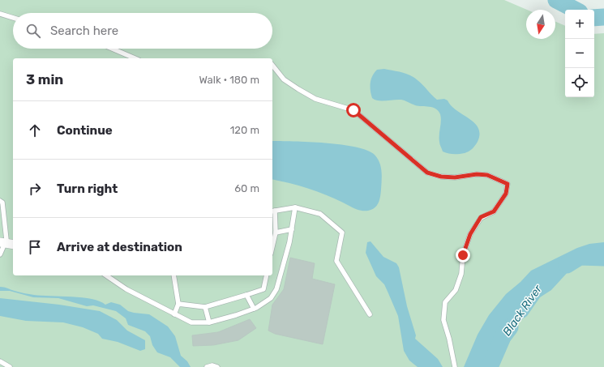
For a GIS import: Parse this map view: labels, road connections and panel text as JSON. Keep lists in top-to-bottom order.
{
  "water": ["Black River"],
  "north": "bottom",
  "page": {
    "map_buttons": ["+", "−"],
    "search": "Search here",
    "heading": ["3 min", "Walk · 180 m"],
    "list": [
      ["Continue", "120 m"],
      ["Turn right", "60 m"],
      "Arrive at destination"
    ]
  }
}
